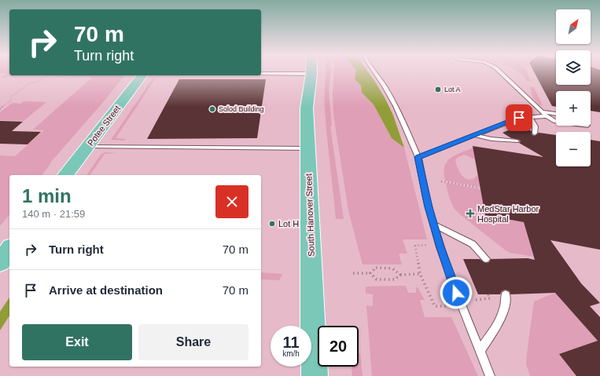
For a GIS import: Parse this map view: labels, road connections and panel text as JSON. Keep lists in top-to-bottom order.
{
  "streets": {
    "main road": ["Potee Street", "South Hanover Street"]
  },
  "places": {
    "other": ["Lot A", "Solod Building", "Lot H"],
    "health": ["MedStar Harbor Hospital"]
  },
  "north": "top right",
  "page": {
    "map_buttons": ["+", "−"],
    "turn": ["70 m", "Turn right"],
    "heading": ["1 min", "140 m · 21:59"],
    "list": [
      {
        "name": "Turn right",
        "value": "70 m"
      },
      {
        "name": "Arrive at destination",
        "value": "70 m"
      }
    ],
    "buttons": ["Exit", "Share"],
    "speed": "11 km/h",
    "limit": "20"
  }
}
